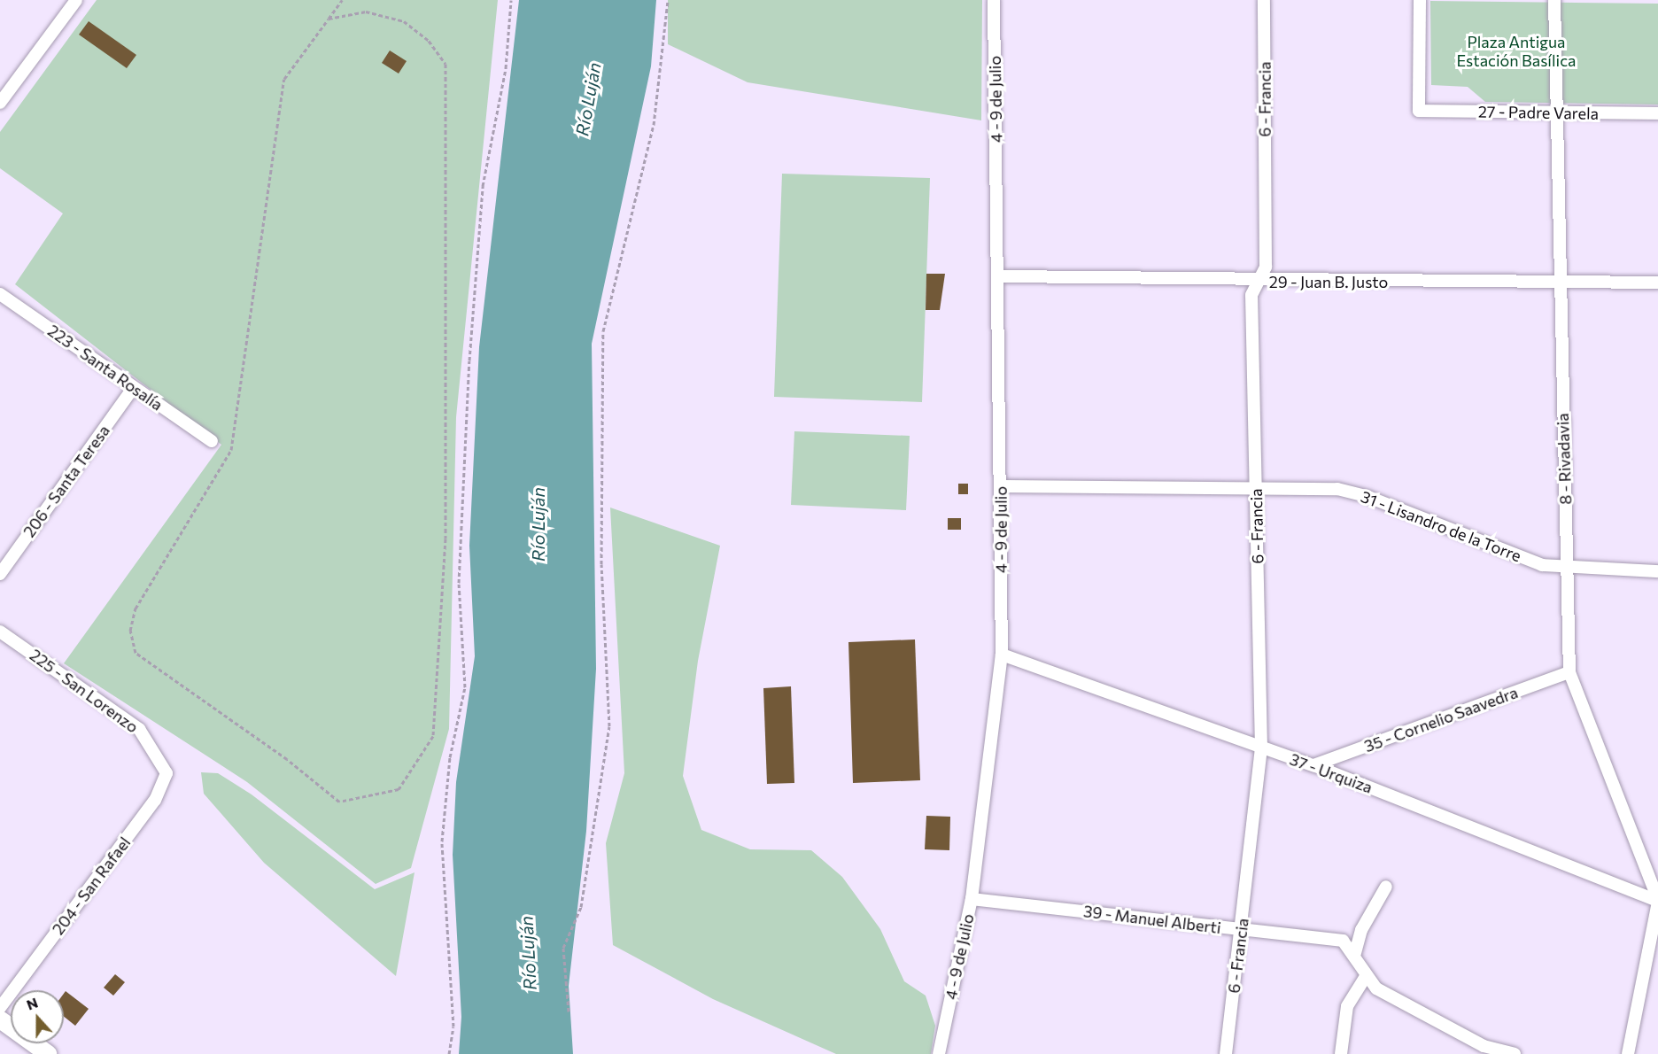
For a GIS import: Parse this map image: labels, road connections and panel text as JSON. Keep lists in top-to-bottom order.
{
  "streets": {
    "street": [
      "4 - 9 de Julio",
      "6 - Francia",
      "27 - Padre Varela",
      "29 - Juan B. Justo",
      "223 - Santa Rosalía",
      "8 - Rivadavia",
      "206 - Santa Teresa",
      "31 - Lisandro de la Torre",
      "225 - San Lorenzo",
      "35 - Cornelio Saavedra",
      "37 - Urquiza",
      "204 - San Rafael",
      "39 - Manuel Alberti"
    ]
  },
  "crossings": [
    ["4 - 9 de Julio", "29 - Juan B. Justo"],
    ["4 - 9 de Julio", "31 - Lisandro de la Torre"],
    ["4 - 9 de Julio", "37 - Urquiza"],
    ["4 - 9 de Julio", "39 - Manuel Alberti"],
    ["6 - Francia", "29 - Juan B. Justo"],
    ["6 - Francia", "31 - Lisandro de la Torre"],
    ["6 - Francia", "37 - Urquiza"],
    ["6 - Francia", "39 - Manuel Alberti"],
    ["27 - Padre Varela", "8 - Rivadavia"],
    ["29 - Juan B. Justo", "8 - Rivadavia"],
    ["223 - Santa Rosalía", "206 - Santa Teresa"],
    ["8 - Rivadavia", "31 - Lisandro de la Torre"],
    ["8 - Rivadavia", "35 - Cornelio Saavedra"],
    ["8 - Rivadavia", "37 - Urquiza"],
    ["225 - San Lorenzo", "204 - San Rafael"],
    ["35 - Cornelio Saavedra", "37 - Urquiza"]
  ],
  "water": ["Río Luján"],
  "parks": ["Plaza Antigua Estación Basílica"],
  "north": "top"
}
